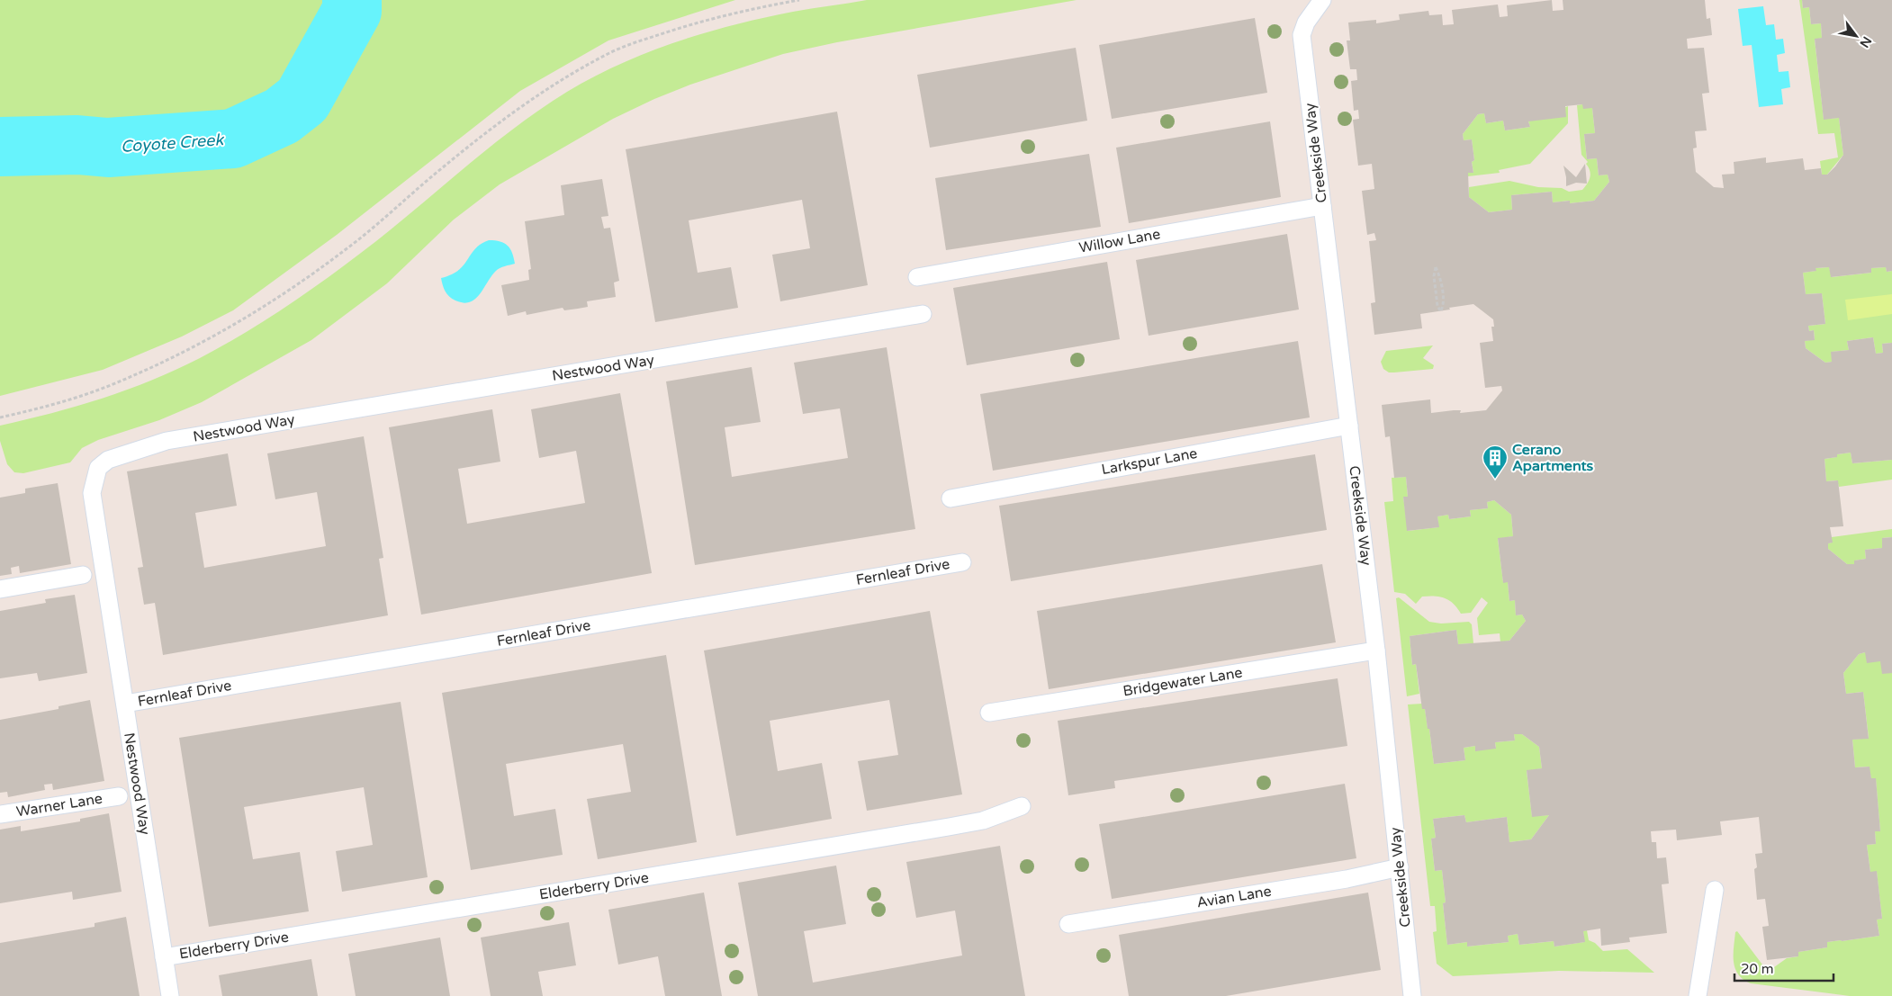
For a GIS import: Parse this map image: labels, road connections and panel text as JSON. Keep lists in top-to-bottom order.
{
  "streets": {
    "lane": [
      "Creekside Way",
      "Willow Lane",
      "Nestwood Way",
      "Larkspur Lane",
      "Fernleaf Drive",
      "Bridgewater Lane",
      "Warner Lane",
      "Elderberry Drive",
      "Avian Lane"
    ]
  },
  "crossings": [
    ["Creekside Way", "Willow Lane"],
    ["Creekside Way", "Larkspur Lane"],
    ["Creekside Way", "Bridgewater Lane"],
    ["Creekside Way", "Avian Lane"],
    ["Nestwood Way", "Fernleaf Drive"],
    ["Nestwood Way", "Elderberry Drive"]
  ],
  "water": ["Coyote Creek"],
  "places": {
    "building": ["Cerano Apartments"]
  },
  "scale_bar": "20 m",
  "north": "bottom right"
}
